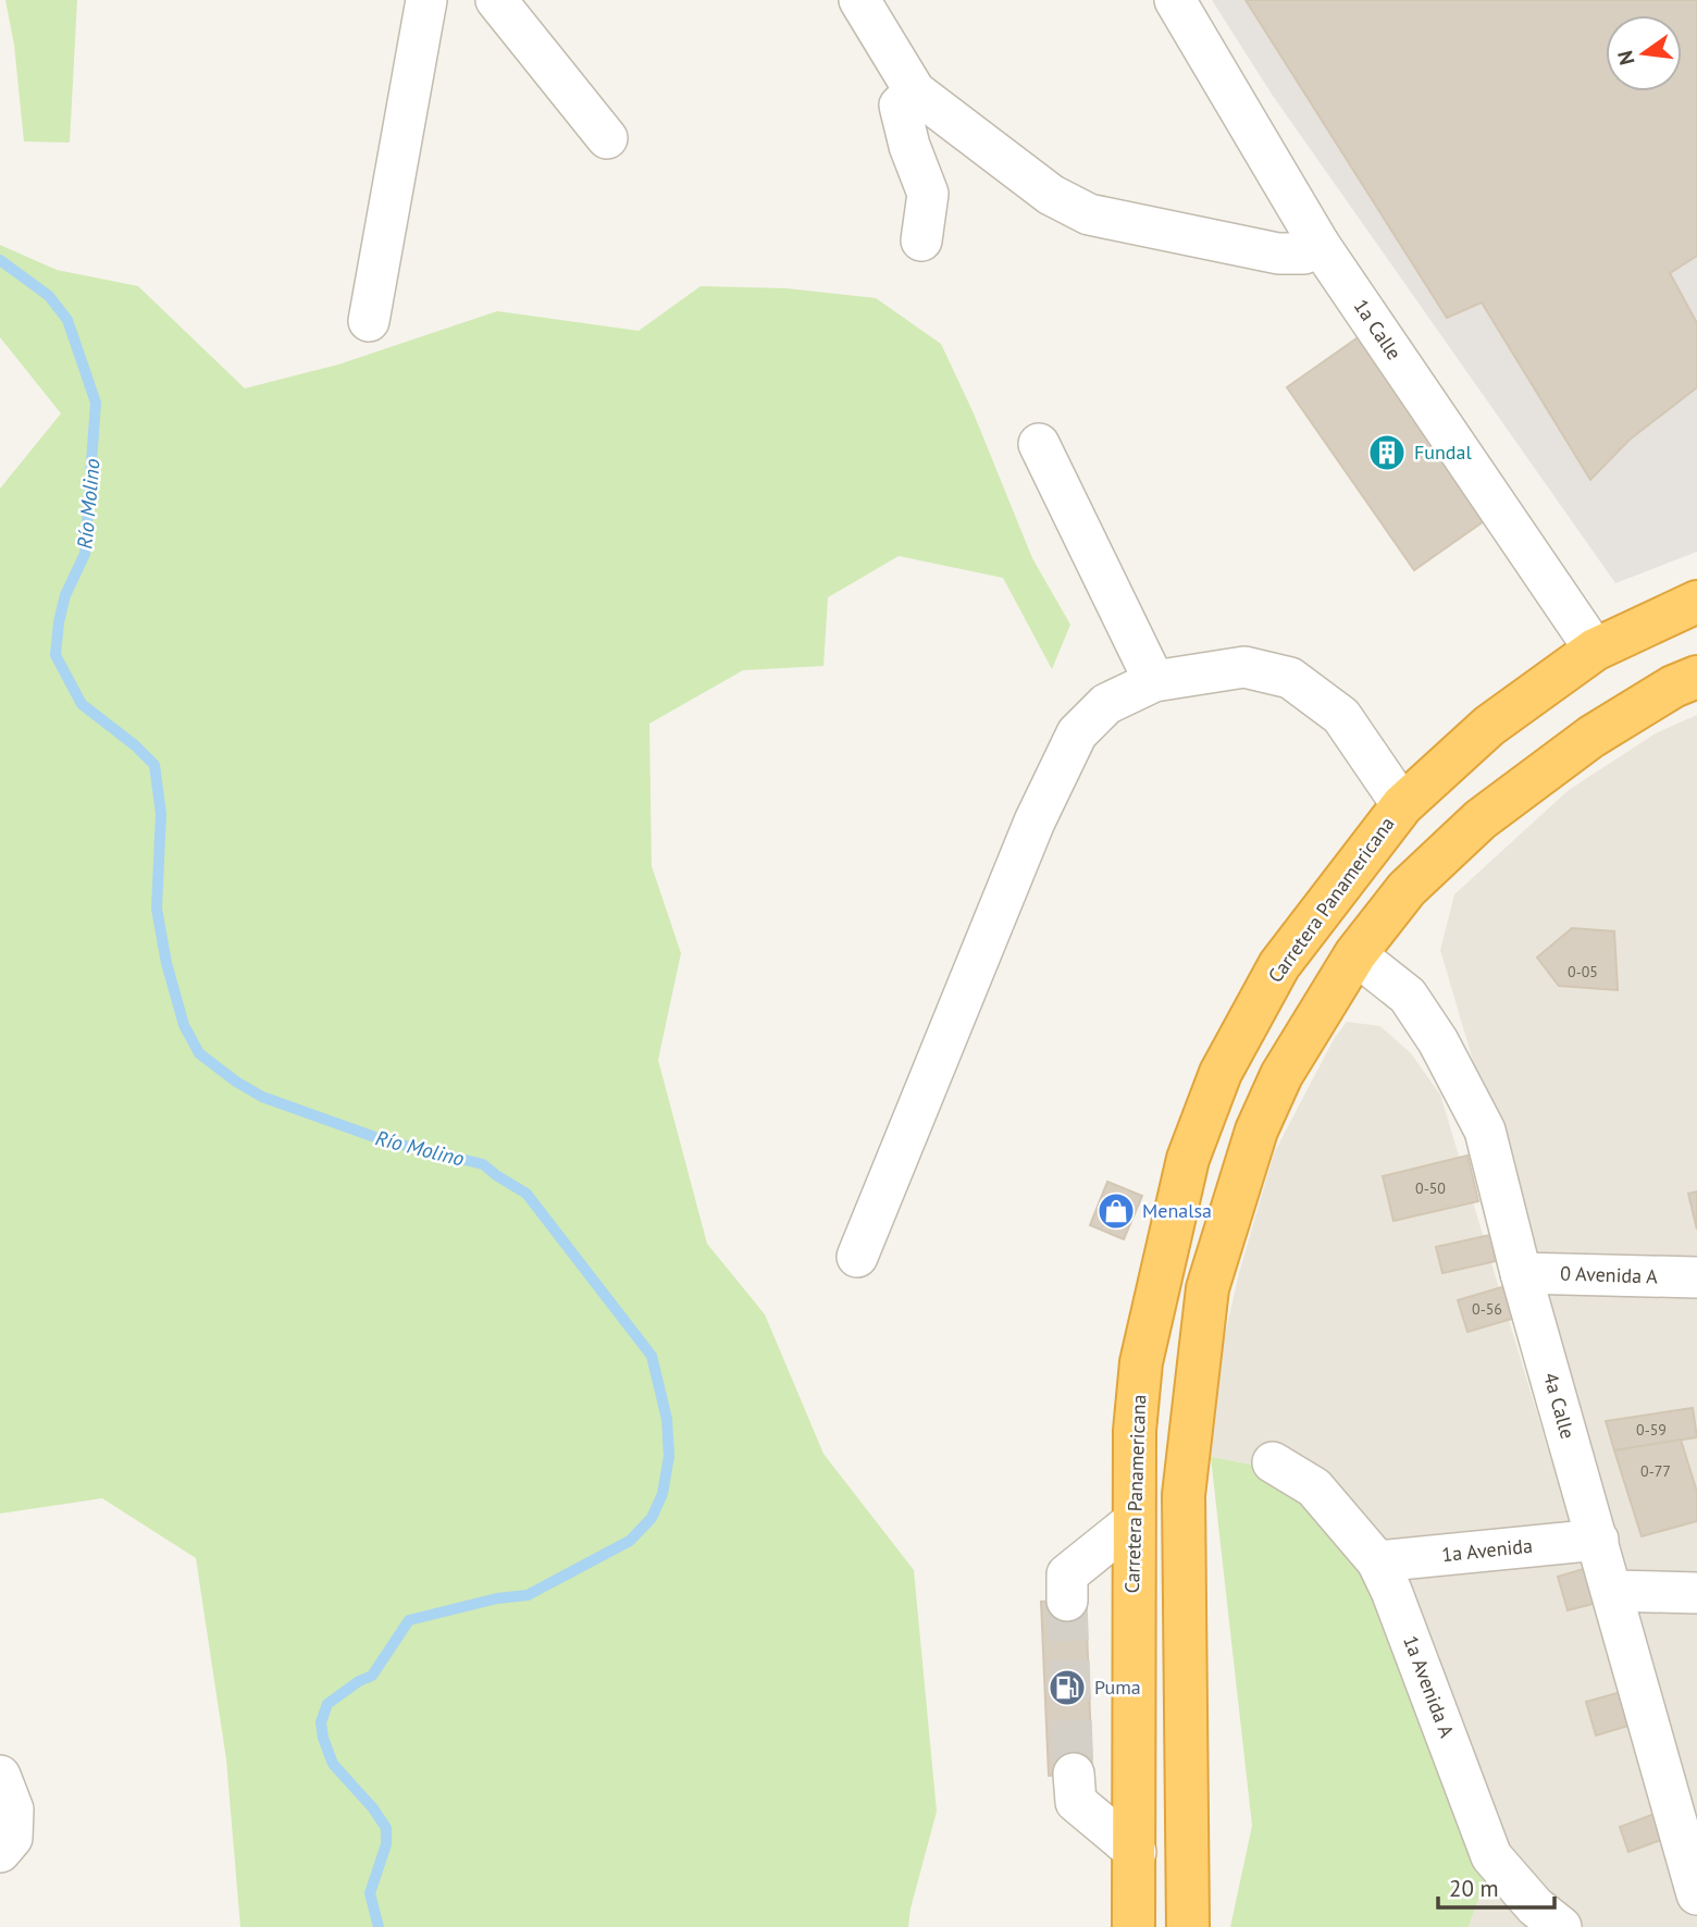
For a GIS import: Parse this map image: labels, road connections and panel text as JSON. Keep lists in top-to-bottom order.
{
  "streets": {
    "highway": ["Carretera Panamericana"],
    "street": [
      "1a Calle",
      "0 Avenida A",
      "4a Calle",
      "1a Avenida",
      "1a Avenida A"
    ]
  },
  "crossings": [
    ["1a Calle", "Carretera Panamericana"],
    ["0 Avenida A", "4a Calle"],
    ["4a Calle", "1a Avenida"],
    ["1a Avenida", "1a Avenida A"]
  ],
  "water": ["Río Molino"],
  "places": {
    "building": ["Fundal"],
    "shop": ["Menalsa"],
    "fuel station": ["Puma"]
  },
  "house_numbers": [
    "0-05",
    "0-50",
    "0-56",
    "0-59",
    "0-77"
  ],
  "scale_bar": "20 m",
  "north": "left"
}
